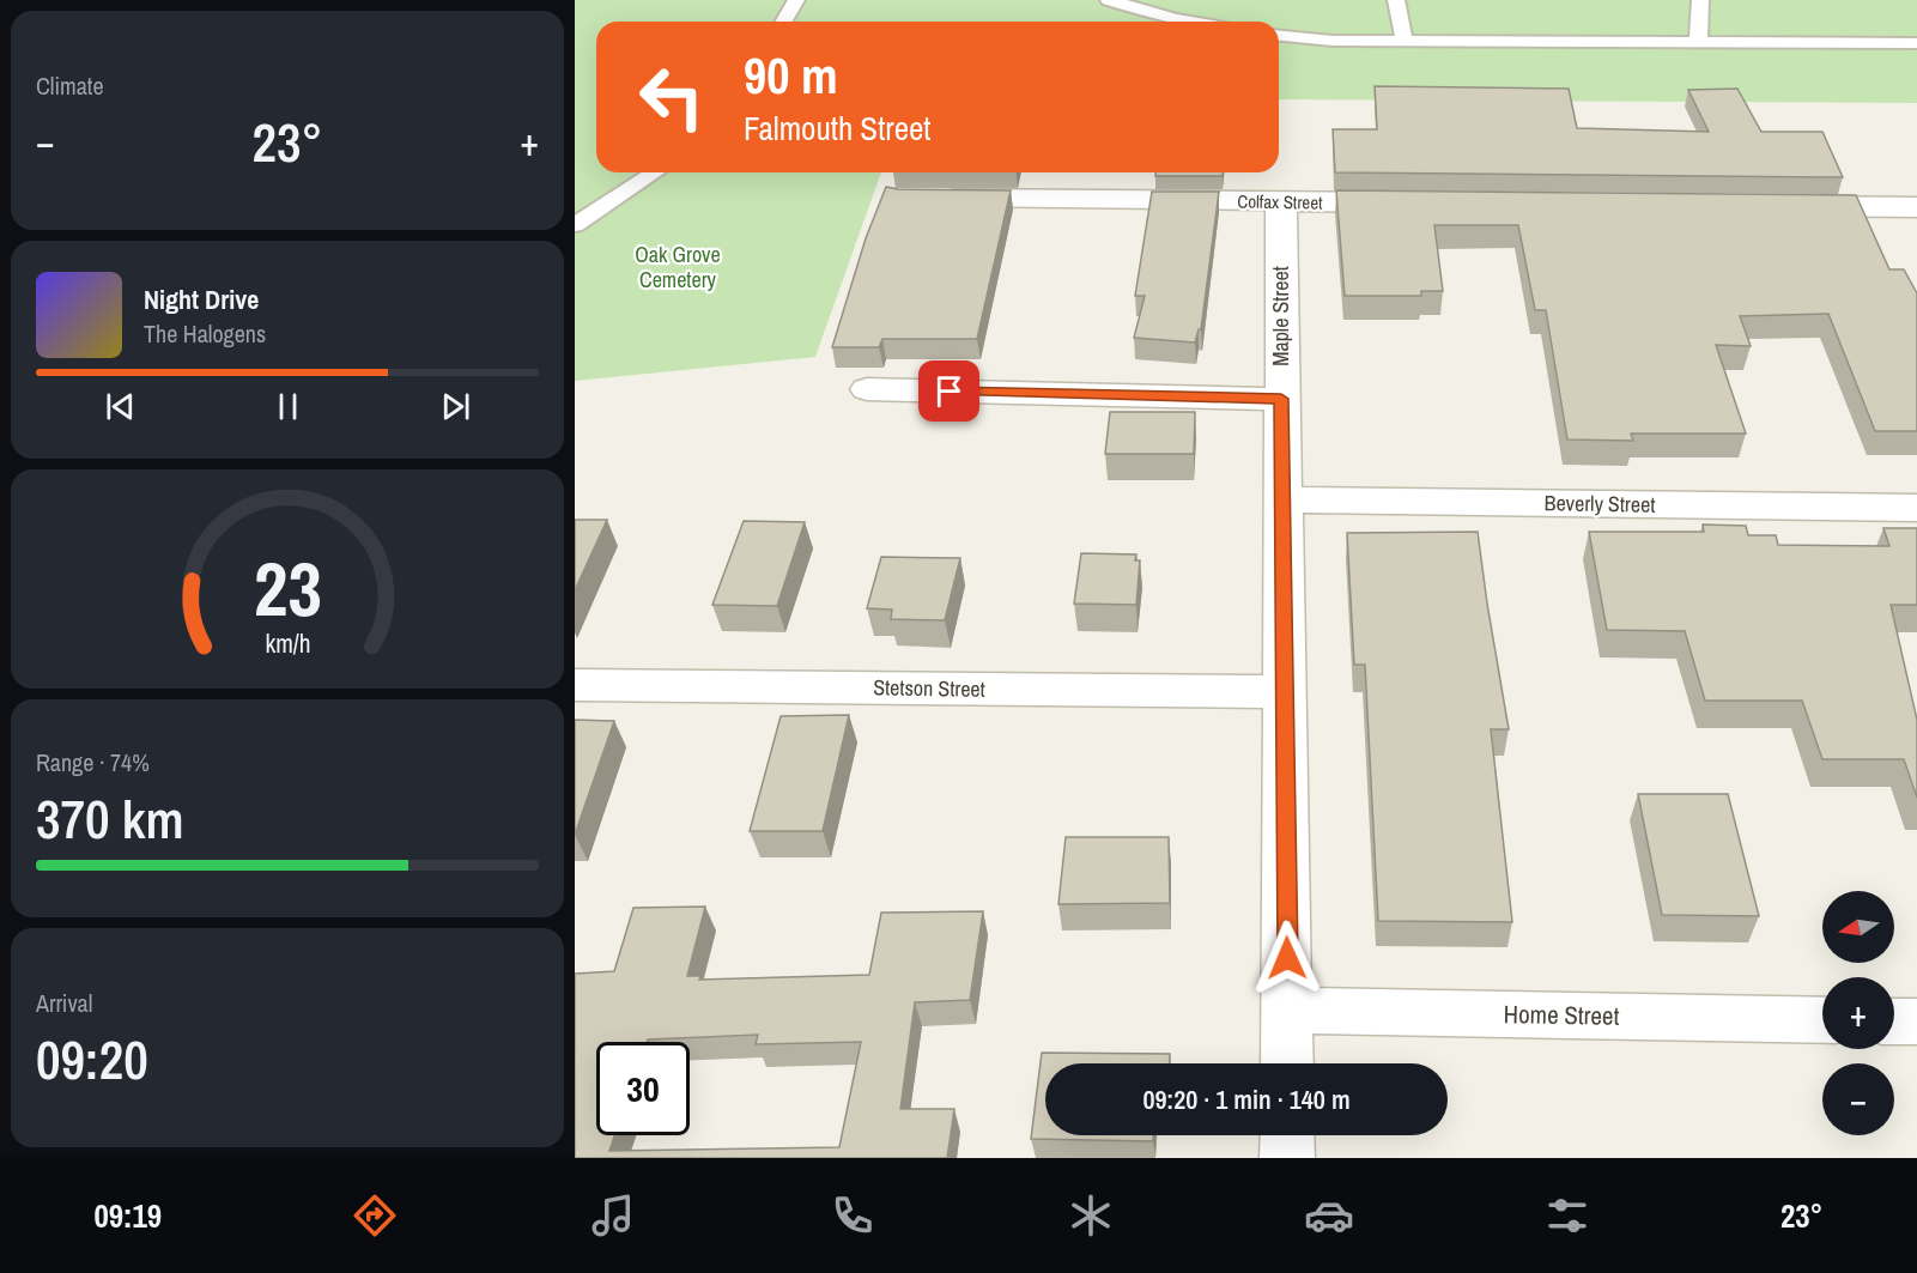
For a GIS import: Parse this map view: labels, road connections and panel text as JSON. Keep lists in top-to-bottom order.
{
  "streets": {
    "street": [
      "Colfax Street",
      "Maple Street",
      "Beverly Street",
      "Stetson Street",
      "Home Street"
    ]
  },
  "crossings": [
    ["Colfax Street", "Maple Street"],
    ["Maple Street", "Beverly Street"],
    ["Maple Street", "Stetson Street"],
    ["Maple Street", "Home Street"]
  ],
  "parks": ["Oak Grove Cemetery"],
  "north": "left",
  "page": {
    "tile": [
      "Climate",
      ["Range · 74%", "370 km"],
      ["Arrival", "09:20"]
    ],
    "turn": ["90 m", "Falmouth Street"],
    "heat": ["−", "23°", "+"],
    "song": ["Night Drive", "The Halogens"],
    "map_buttons": ["+", "−"],
    "limit": "30",
    "trip": "09:20 · 1 min · 140 m",
    "tabs": ["09:19", "23°"],
    "gauge": ["23", "km/h"]
  }
}
